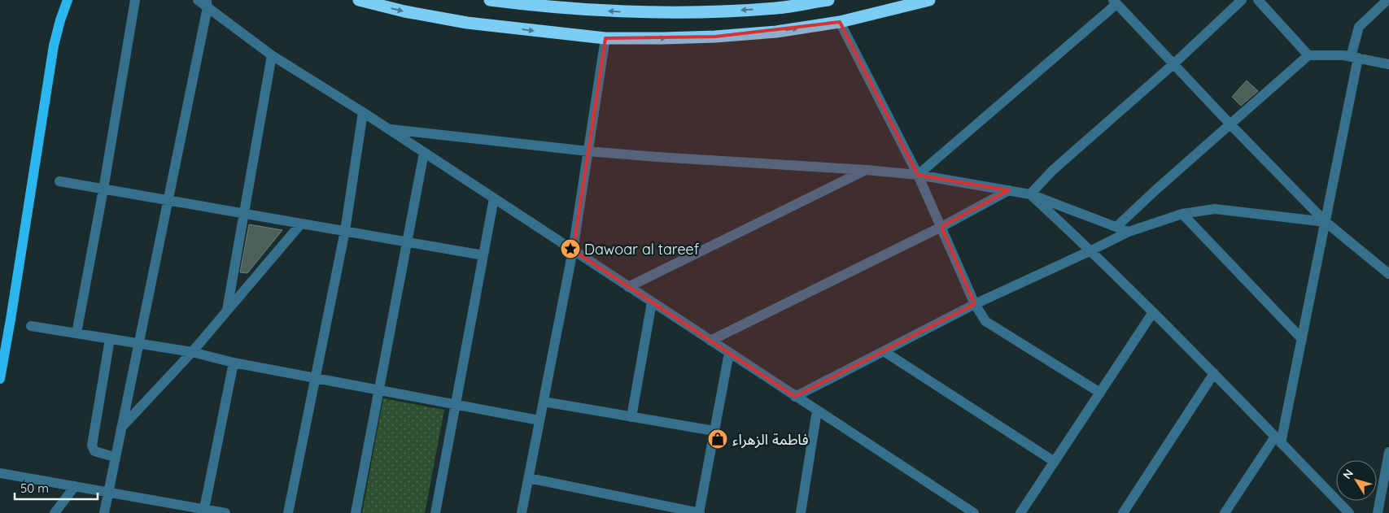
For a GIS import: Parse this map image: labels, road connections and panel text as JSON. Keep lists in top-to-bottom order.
{
  "places": {
    "place": ["Dawoar al tareef"],
    "shop": ["فاطمة الزهراء"]
  },
  "scale_bar": "50 m",
  "north": "top left"
}
